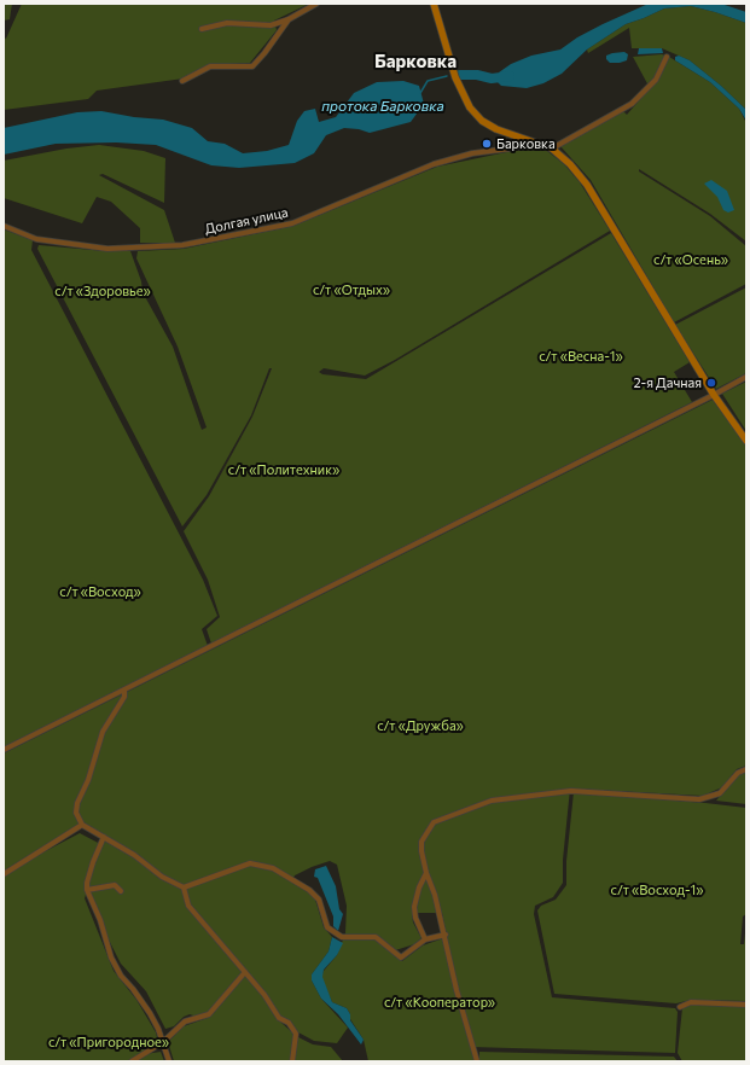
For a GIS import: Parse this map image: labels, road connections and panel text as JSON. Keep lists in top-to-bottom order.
{
  "streets": {
    "street": ["Долгая улица"]
  },
  "districts": ["Барковка"],
  "water": ["протока Барковка"],
  "parks": [
    "с/т «Осень»",
    "с/т «Отдых»",
    "с/т «Здоровье»",
    "с/т «Весна-1»",
    "с/т «Политехник»",
    "с/т «Восход»",
    "с/т «Дружба»",
    "с/т «Восход-1»",
    "с/т «Кооператор»",
    "с/т «Пригородное»"
  ],
  "places": ["Барковка", "2-я Дачная"]
}
